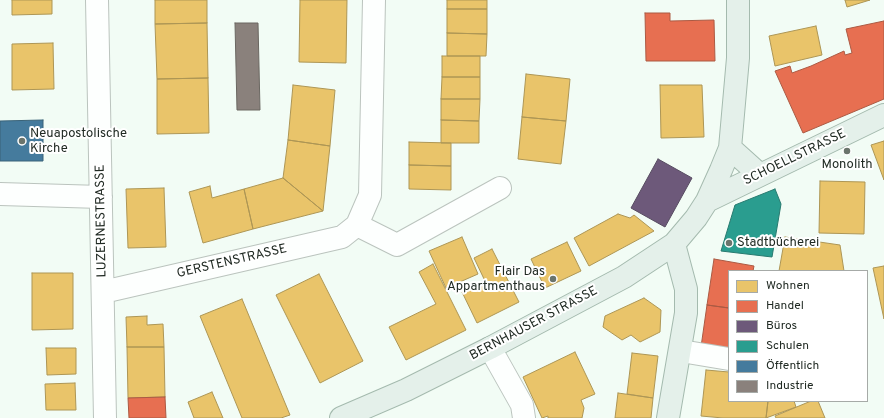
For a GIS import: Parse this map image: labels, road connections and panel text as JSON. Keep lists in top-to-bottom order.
{
  "streets": {
    "main road": ["SCHOELLSTRASSE", "BERNHAUSER STRASSE"],
    "street": ["LUZERNESTRASSE", "GERSTENSTRASSE"]
  },
  "crossings": [
    ["SCHOELLSTRASSE", "BERNHAUSER STRASSE"],
    ["LUZERNESTRASSE", "GERSTENSTRASSE"]
  ],
  "places": [
    "Neuapostolische Kirche",
    "Monolith",
    "Stadtbücherei",
    "Flair Das Appartmenthaus"
  ],
  "legend": [
    "Wohnen",
    "Handel",
    "Büros",
    "Schulen",
    "Öffentlich",
    "Industrie"
  ]
}
